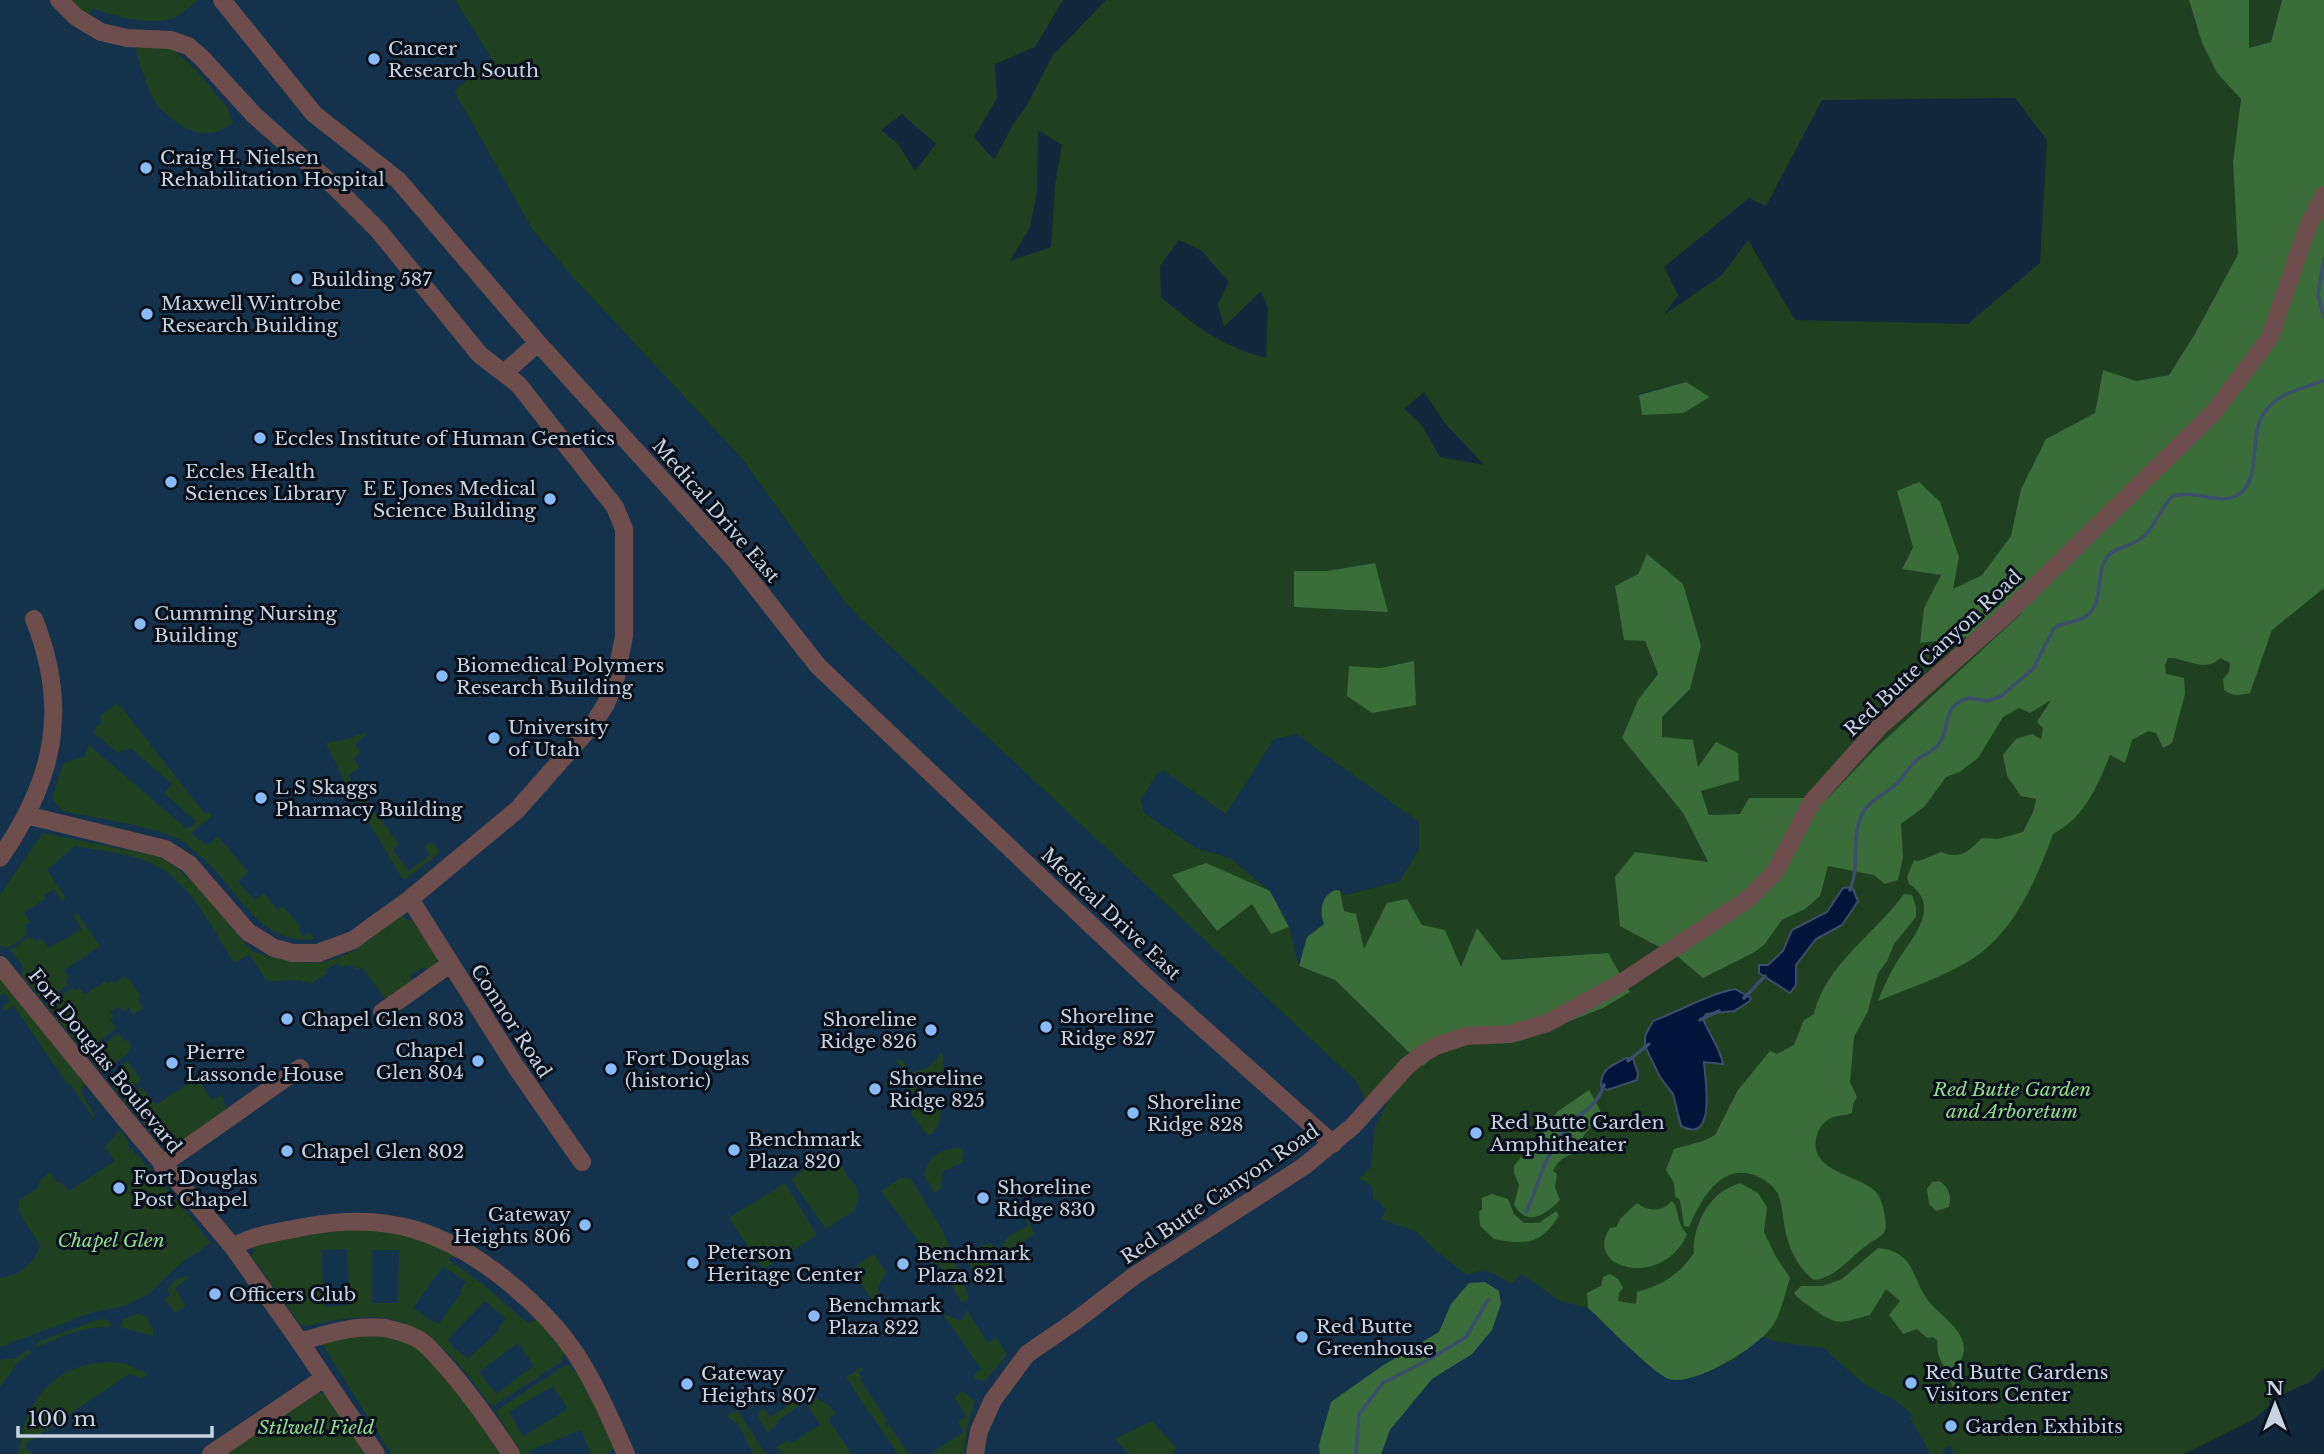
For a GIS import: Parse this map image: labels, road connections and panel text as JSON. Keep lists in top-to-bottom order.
{
  "streets": {
    "street": [
      "Medical Drive East",
      "Red Butte Canyon Road",
      "Connor Road",
      "Fort Douglas Boulevard"
    ]
  },
  "crossings": [
    ["Medical Drive East", "Red Butte Canyon Road"]
  ],
  "parks": ["Red Butte Garden and Arboretum", "Chapel Glen", "Stilwell Field"],
  "places": [
    "Cancer Research South",
    "Craig H. Nielsen Rehabilitation Hospital",
    "Building 587",
    "Maxwell Wintrobe Research Building",
    "Eccles Institute of Human Genetics",
    "Eccles Health Sciences Library",
    "E E Jones Medical Science Building",
    "Cumming Nursing Building",
    "Biomedical Polymers Research Building",
    "University of Utah",
    "L S Skaggs Pharmacy Building",
    "Chapel Glen 803",
    "Shoreline Ridge 827",
    "Shoreline Ridge 826",
    "Chapel Glen 804",
    "Pierre Lassonde House",
    "Fort Douglas (historic)",
    "Shoreline Ridge 825",
    "Shoreline Ridge 828",
    "Red Butte Garden Amphitheater",
    "Benchmark Plaza 820",
    "Chapel Glen 802",
    "Fort Douglas Post Chapel",
    "Shoreline Ridge 830",
    "Gateway Heights 806",
    "Peterson Heritage Center",
    "Benchmark Plaza 821",
    "Officers Club",
    "Benchmark Plaza 822",
    "Red Butte Greenhouse",
    "Red Butte Gardens Visitors Center",
    "Gateway Heights 807",
    "Garden Exhibits"
  ],
  "scale_bar": "100 m",
  "north": "top"
}
